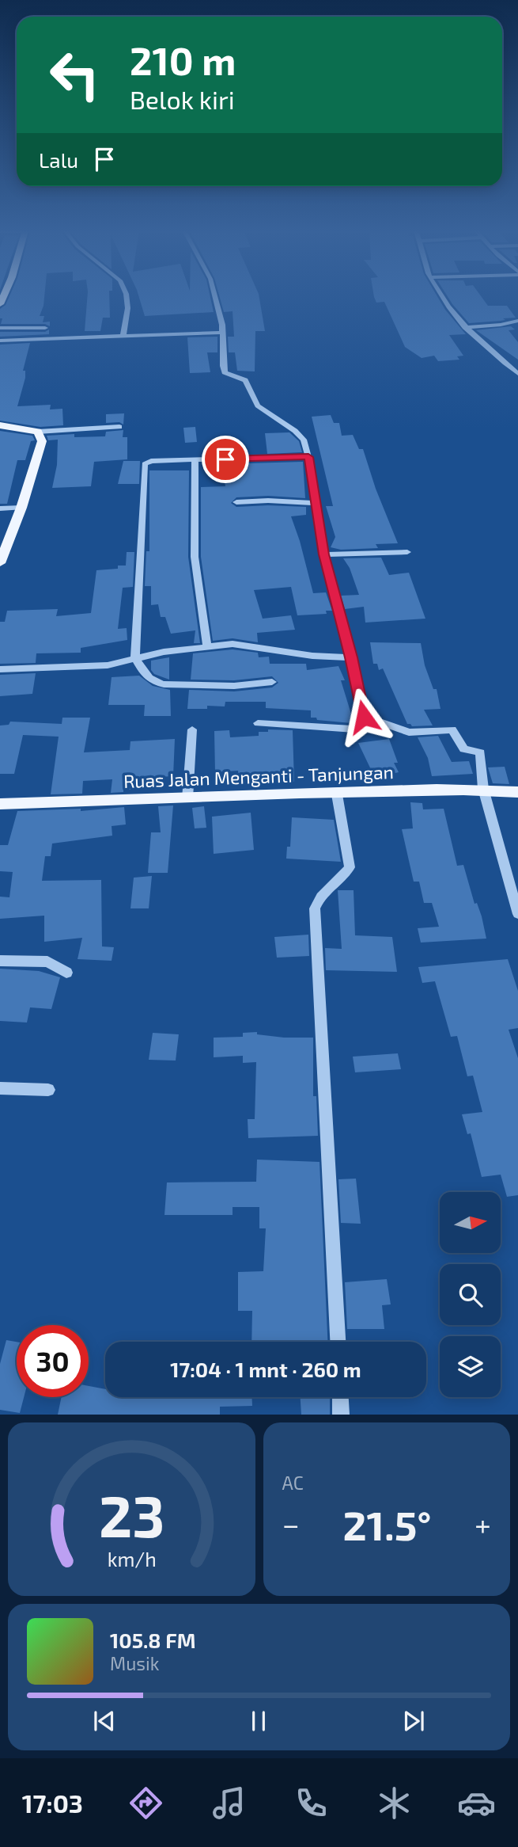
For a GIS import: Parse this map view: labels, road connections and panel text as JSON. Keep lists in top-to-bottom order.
{
  "streets": {
    "main road": ["Ruas Jalan Menganti - Tanjungan"]
  },
  "north": "right",
  "page": {
    "turn": ["210 m", "Belok kiri"],
    "then": "Lalu",
    "limit": "30",
    "trip": "17:04 · 1 mnt · 260 m",
    "tile": "AC",
    "heat": ["−", "21.5°", "+"],
    "song": ["105.8 FM", "Musik"],
    "tabs": "17:03",
    "gauge": ["23", "km/h"]
  }
}
